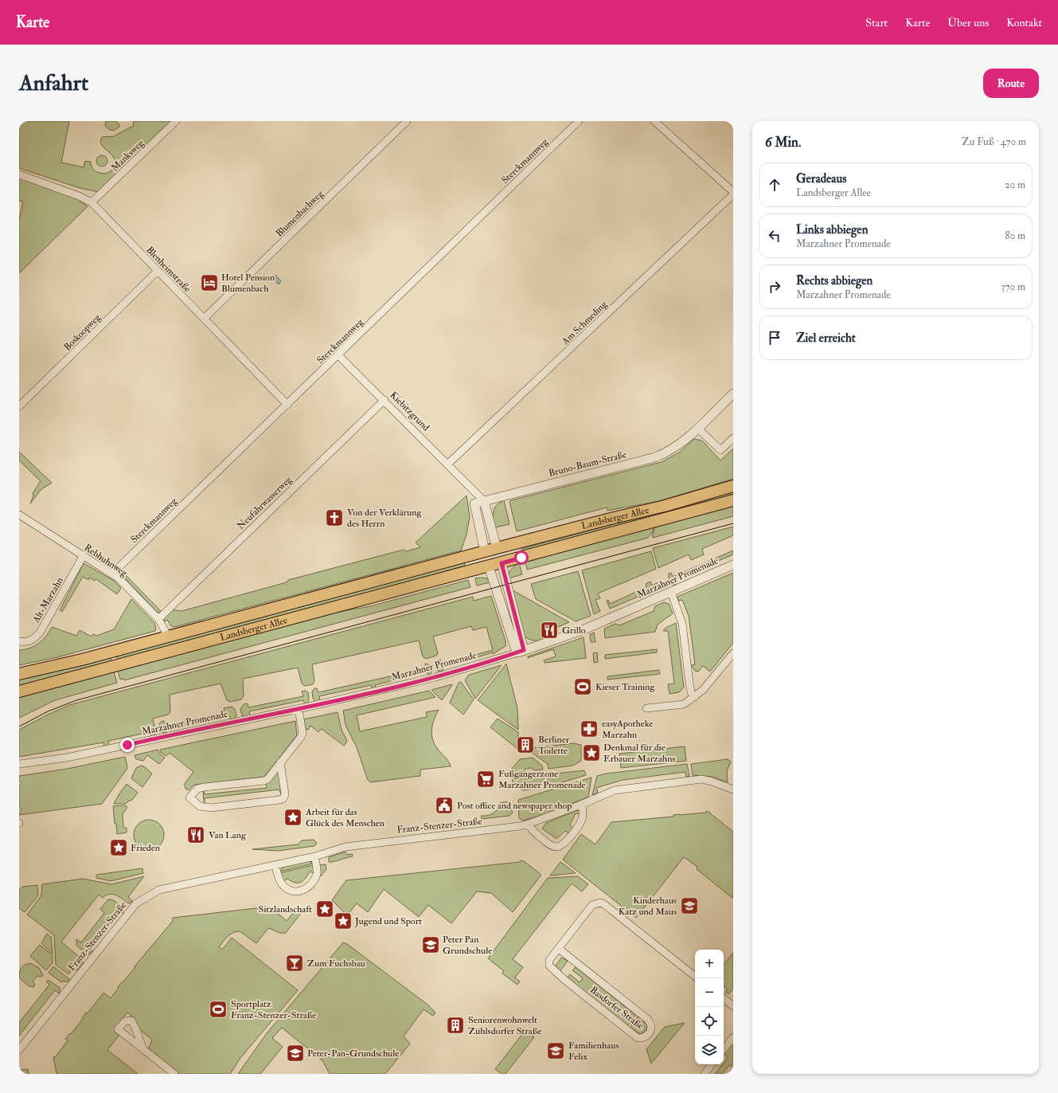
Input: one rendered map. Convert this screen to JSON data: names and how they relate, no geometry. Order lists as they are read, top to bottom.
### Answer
{
  "streets": {
    "main road": ["Landsberger Allee"],
    "street": [
      "Manksweg",
      "Sterckmannweg",
      "Blumenbachweg",
      "Blenheimstraße",
      "Am Schmeding",
      "Boskoopweg",
      "Kiebitzgrund",
      "Bruno-Baum-Straße",
      "Neufahrwasserweg",
      "Rebhuhnweg",
      "Marzahner Promenade",
      "Alt-Marzahn",
      "Franz-Stenzer-Straße",
      "Basdorfer Straße"
    ]
  },
  "crossings": [
    ["Manksweg", "Blenheimstraße"],
    ["Sterckmannweg", "Blenheimstraße"],
    ["Sterckmannweg", "Kiebitzgrund"],
    ["Sterckmannweg", "Rebhuhnweg"],
    ["Blumenbachweg", "Blenheimstraße"],
    ["Blenheimstraße", "Boskoopweg"],
    ["Am Schmeding", "Kiebitzgrund"],
    ["Kiebitzgrund", "Bruno-Baum-Straße"],
    ["Kiebitzgrund", "Neufahrwasserweg"],
    ["Kiebitzgrund", "Landsberger Allee"],
    ["Neufahrwasserweg", "Rebhuhnweg"],
    ["Landsberger Allee", "Rebhuhnweg"],
    ["Rebhuhnweg", "Alt-Marzahn"]
  ],
  "places": {
    "hotel": ["Hotel Pension Blumenbach"],
    "church": ["Von der Verklärung des Herrn"],
    "restaurant": ["Grillo", "Van Lang"],
    "sports": ["Kieser Training", "Sportplatz Franz-Stenzer-Straße"],
    "pharmacy": ["easyApotheke Marzahn"],
    "building": ["Berliner Toilette", "Seniorenwohnwelt Zühlsdorfer Straße"],
    "place": [
      "Denkmal für die Erbauer Marzahns",
      "Arbeit für das Glück des Menschen",
      "Frieden",
      "Sitzlandschaft",
      "Jugend und Sport"
    ],
    "supermarket": ["Fußgängerzone Marzahner Promenade"],
    "public building": ["Post office and newspaper shop"],
    "school or university": [
      "Kinderhaus Katz und Maus",
      "Peter Pan Grundschule",
      "Familienhaus Felix",
      "Peter-Pan-Grundschule"
    ],
    "bar": ["Zum Fuchsbau"]
  },
  "page": {
    "header": "Karte",
    "nav": [
      "Start",
      "Karte",
      "Über uns",
      "Kontakt"
    ],
    "buttons": "Route",
    "title": "Anfahrt",
    "heading": ["6 Min.", "Zu Fuß · 470 m"],
    "list": [
      ["Geradeaus", "Landsberger Allee", "20 m"],
      ["Links abbiegen", "Marzahner Promenade", "80 m"],
      ["Rechts abbiegen", "Marzahner Promenade", "370 m"],
      "Ziel erreicht"
    ],
    "map_buttons": ["+", "−"]
  }
}
